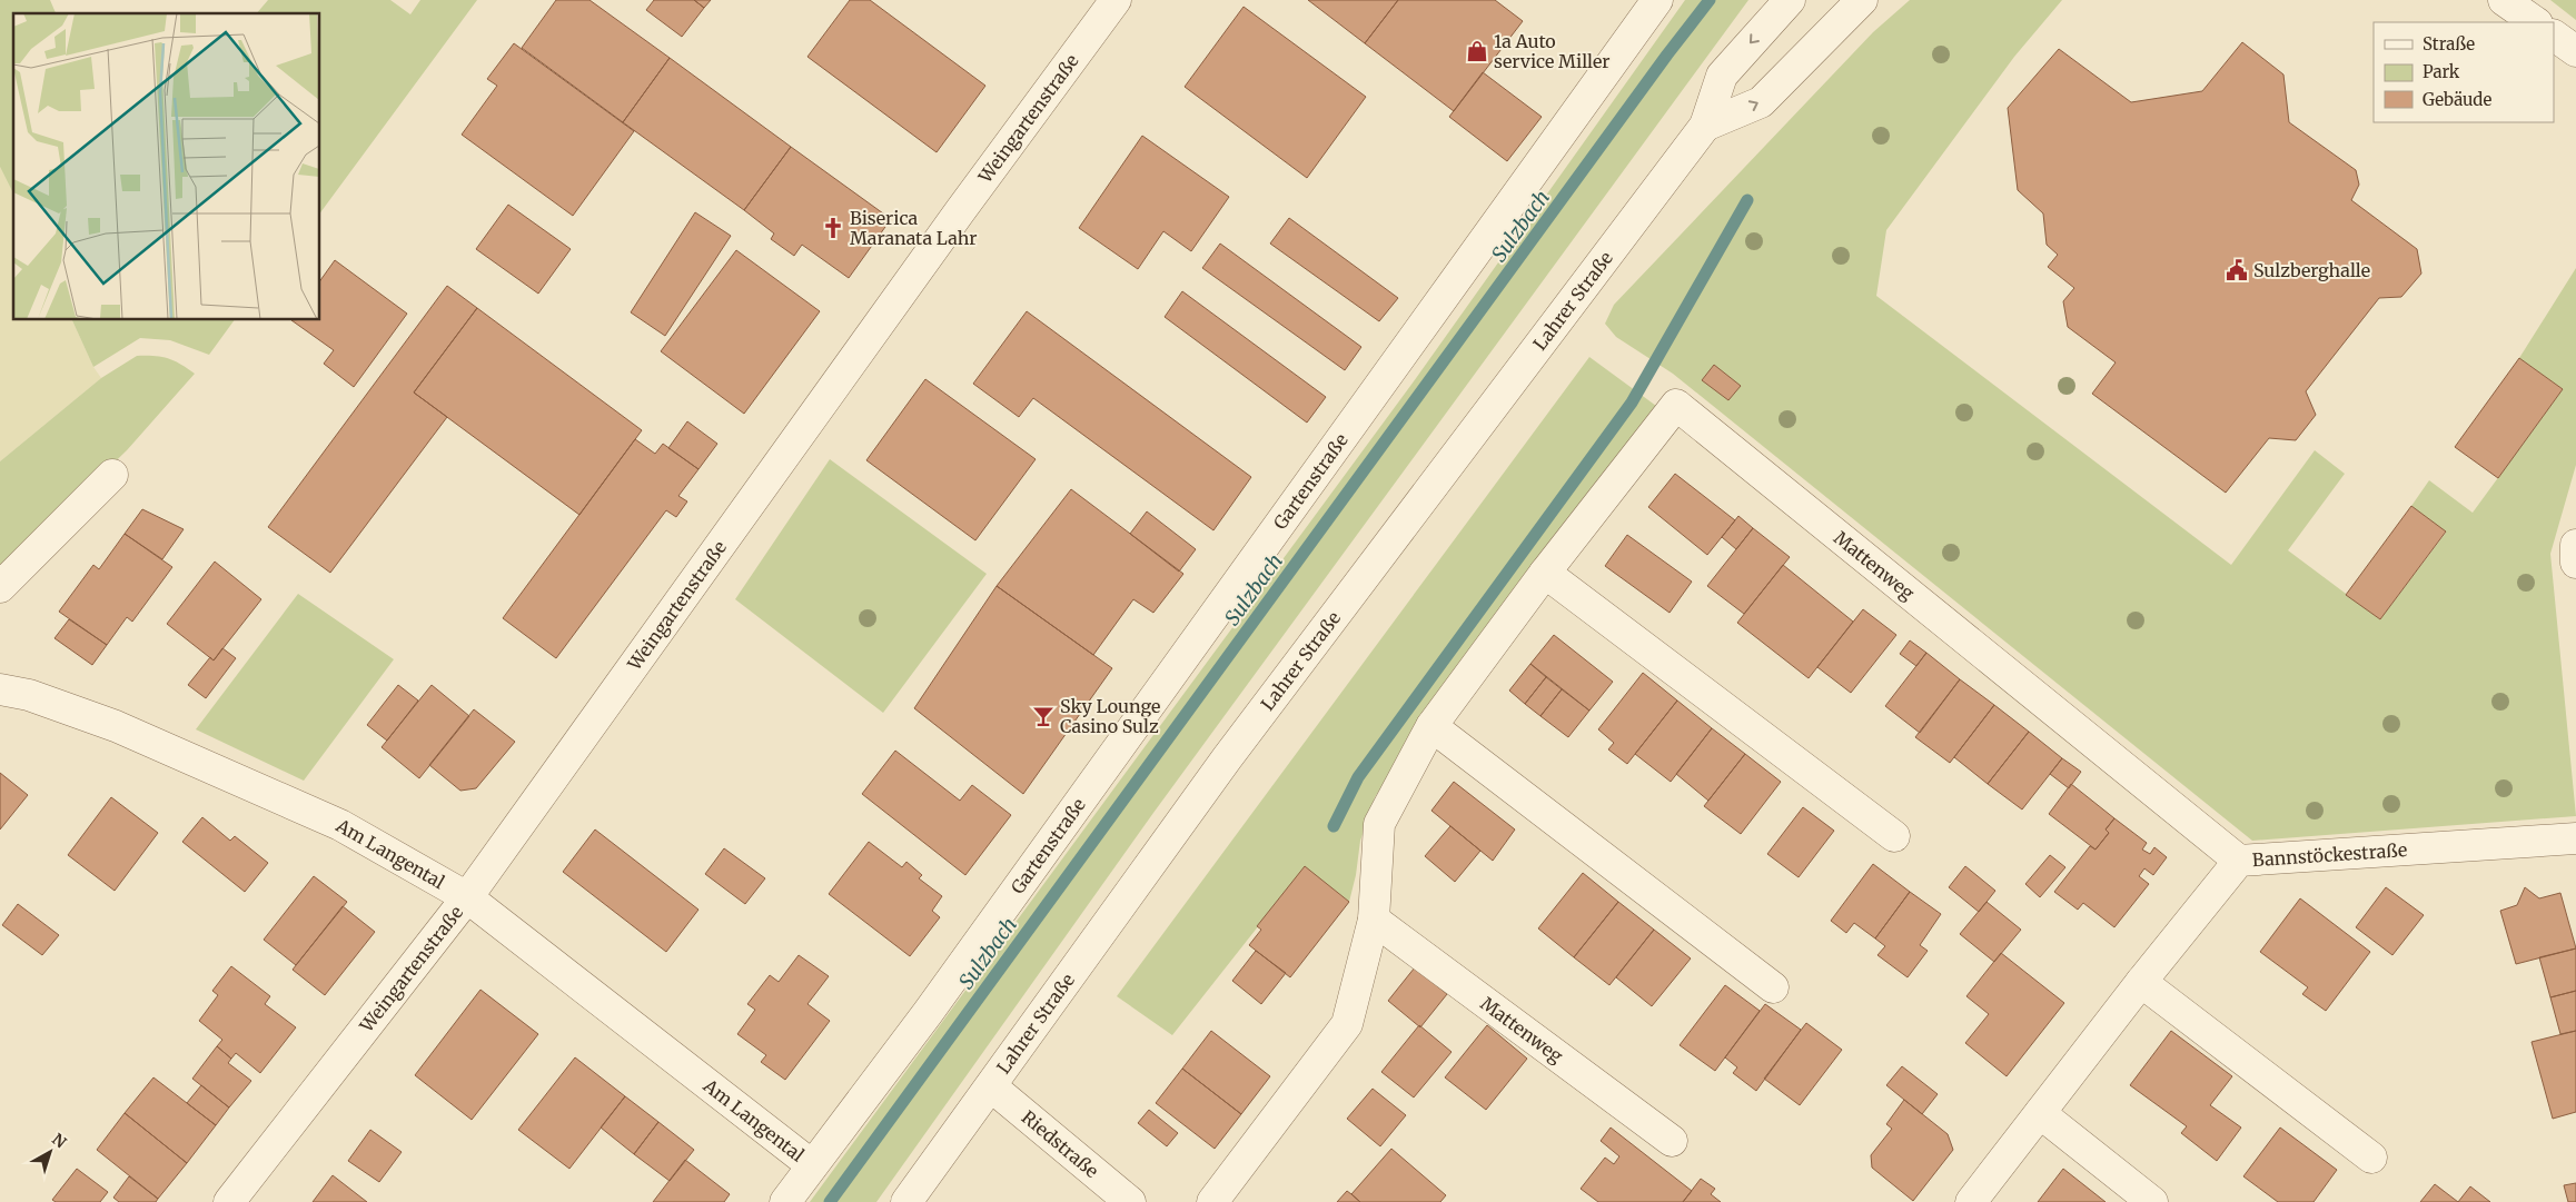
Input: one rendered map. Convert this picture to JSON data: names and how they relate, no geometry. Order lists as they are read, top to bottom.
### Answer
{
  "streets": {
    "street": [
      "Weingartenstraße",
      "Lahrer Straße",
      "Gartenstraße",
      "Mattenweg",
      "Am Langental",
      "Bannstöckestraße",
      "Riedstraße"
    ]
  },
  "crossings": [
    ["Weingartenstraße", "Am Langental"],
    ["Lahrer Straße", "Riedstraße"],
    ["Gartenstraße", "Am Langental"],
    ["Mattenweg", "Bannstöckestraße"]
  ],
  "water": ["Sulzbach"],
  "places": {
    "shop": ["1a Auto service Miller"],
    "church": ["Biserica Maranata Lahr"],
    "public building": ["Sulzberghalle"],
    "bar": ["Sky Lounge Casino Sulz"]
  },
  "legend": ["Straße", "Park", "Gebäude"],
  "north": "top right"
}
